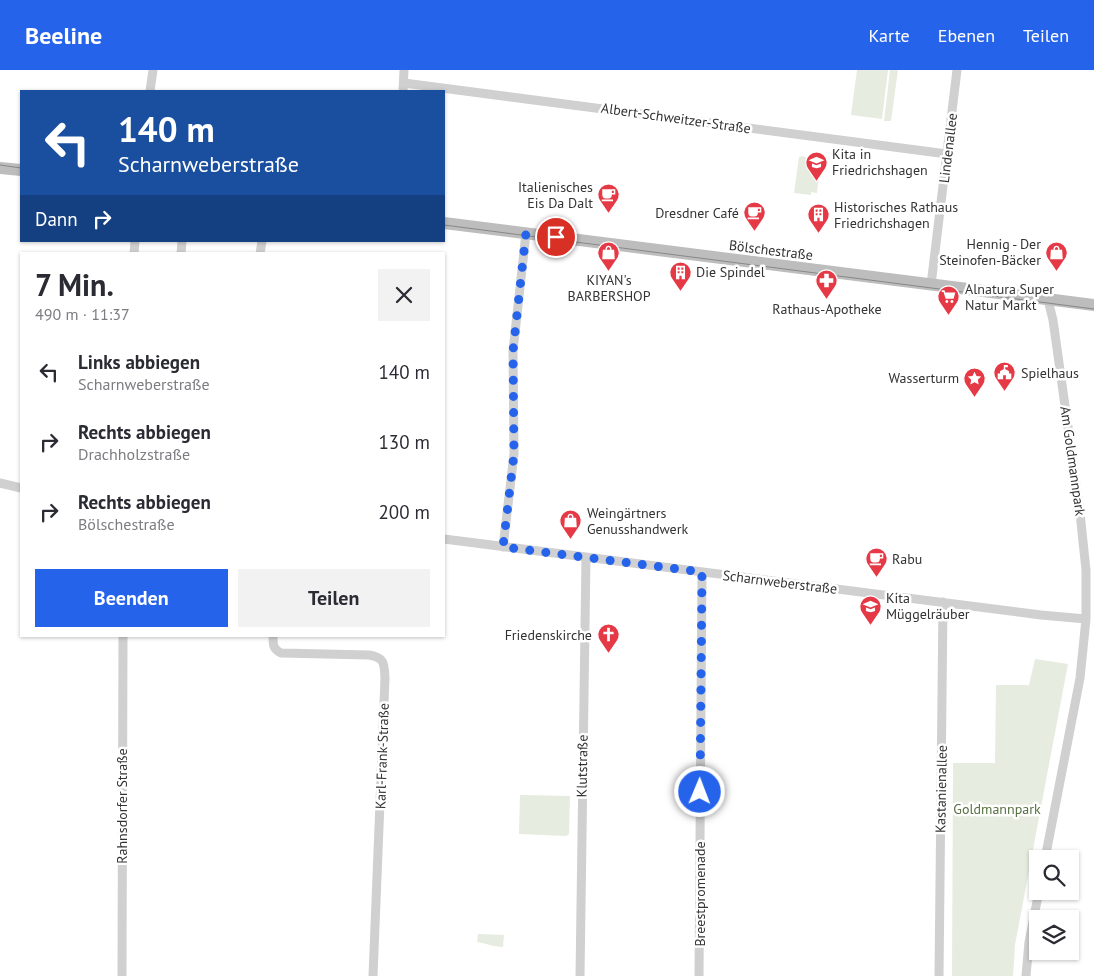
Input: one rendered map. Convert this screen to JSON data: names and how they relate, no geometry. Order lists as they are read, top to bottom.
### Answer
{
  "streets": {
    "street": [
      "Albert-Schweitzer-Straße",
      "Lindenallee",
      "Bölschestraße",
      "Am Goldmannpark",
      "Scharnweberstraße",
      "Karl-Frank-Straße",
      "Klutstraße",
      "Kastanienallee",
      "Rahnsdorfer Straße",
      "Breestpromenade"
    ]
  },
  "crossings": [
    ["Albert-Schweitzer-Straße", "Lindenallee"],
    ["Lindenallee", "Bölschestraße"],
    ["Bölschestraße", "Am Goldmannpark"],
    ["Am Goldmannpark", "Scharnweberstraße"],
    ["Scharnweberstraße", "Klutstraße"],
    ["Scharnweberstraße", "Kastanienallee"],
    ["Scharnweberstraße", "Breestpromenade"]
  ],
  "parks": ["Goldmannpark"],
  "places": {
    "school or university": ["Kita in Friedrichshagen", "Kita Müggelräuber"],
    "cafe": ["Italienisches Eis Da Dalt", "Dresdner Café", "Rabu"],
    "building": ["Historisches Rathaus Friedrichshagen", "Die Spindel"],
    "shop": ["KIYAN's BARBERSHOP", "Hennig - Der Steinofen-Bäcker", "Weingärtners Genusshandwerk"],
    "pharmacy": ["Rathaus-Apotheke"],
    "supermarket": ["Alnatura Super Natur Markt"],
    "public building": ["Spielhaus"],
    "place": ["Wasserturm"],
    "church": ["Friedenskirche"]
  },
  "page": {
    "header": "Beeline",
    "nav": ["Karte", "Ebenen", "Teilen"],
    "turn": ["140 m", "Scharnweberstraße"],
    "then": "Dann",
    "heading": ["7 Min.", "490 m · 11:37"],
    "list": [
      {
        "name": "Links abbiegen",
        "note": "Scharnweberstraße",
        "value": "140 m"
      },
      {
        "name": "Rechts abbiegen",
        "note": "Drachholzstraße",
        "value": "130 m"
      },
      {
        "name": "Rechts abbiegen",
        "note": "Bölschestraße",
        "value": "200 m"
      }
    ],
    "buttons": ["Beenden", "Teilen"]
  }
}
